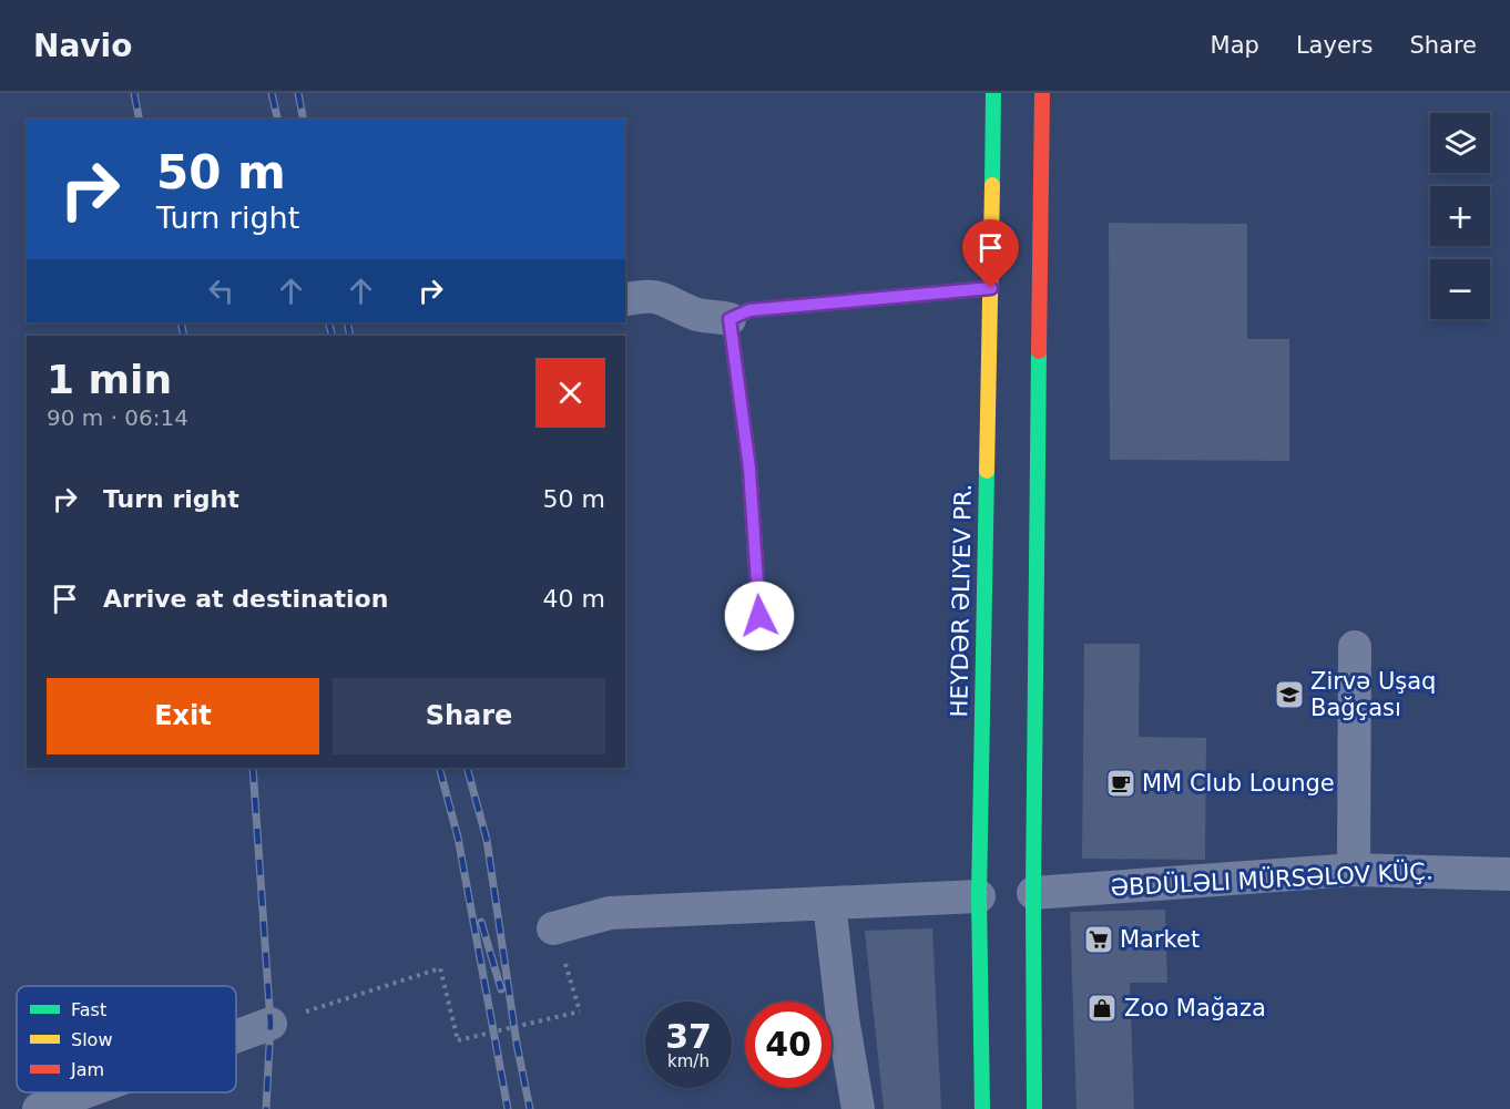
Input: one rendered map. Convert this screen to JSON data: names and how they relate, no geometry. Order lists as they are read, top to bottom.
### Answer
{
  "streets": {
    "main road": ["HEYDƏR ƏLIYEV PR."],
    "street": ["ƏBDÜLƏLI MÜRSƏLOV KÜÇ."]
  },
  "places": {
    "school or university": ["Zirvə Uşaq Bağçası"],
    "cafe": ["MM Club Lounge"],
    "supermarket": ["Market"],
    "shop": ["Zoo Mağaza"]
  },
  "legend": ["Fast", "Slow", "Jam"],
  "page": {
    "header": "Navio",
    "nav": ["Map", "Layers", "Share"],
    "map_buttons": ["+", "−"],
    "turn": ["50 m", "Turn right"],
    "heading": ["1 min", "90 m · 06:14"],
    "list": [
      {
        "name": "Turn right",
        "value": "50 m"
      },
      {
        "name": "Arrive at destination",
        "value": "40 m"
      }
    ],
    "buttons": ["Exit", "Share"],
    "speed": "37 km/h",
    "limit": "40"
  }
}
